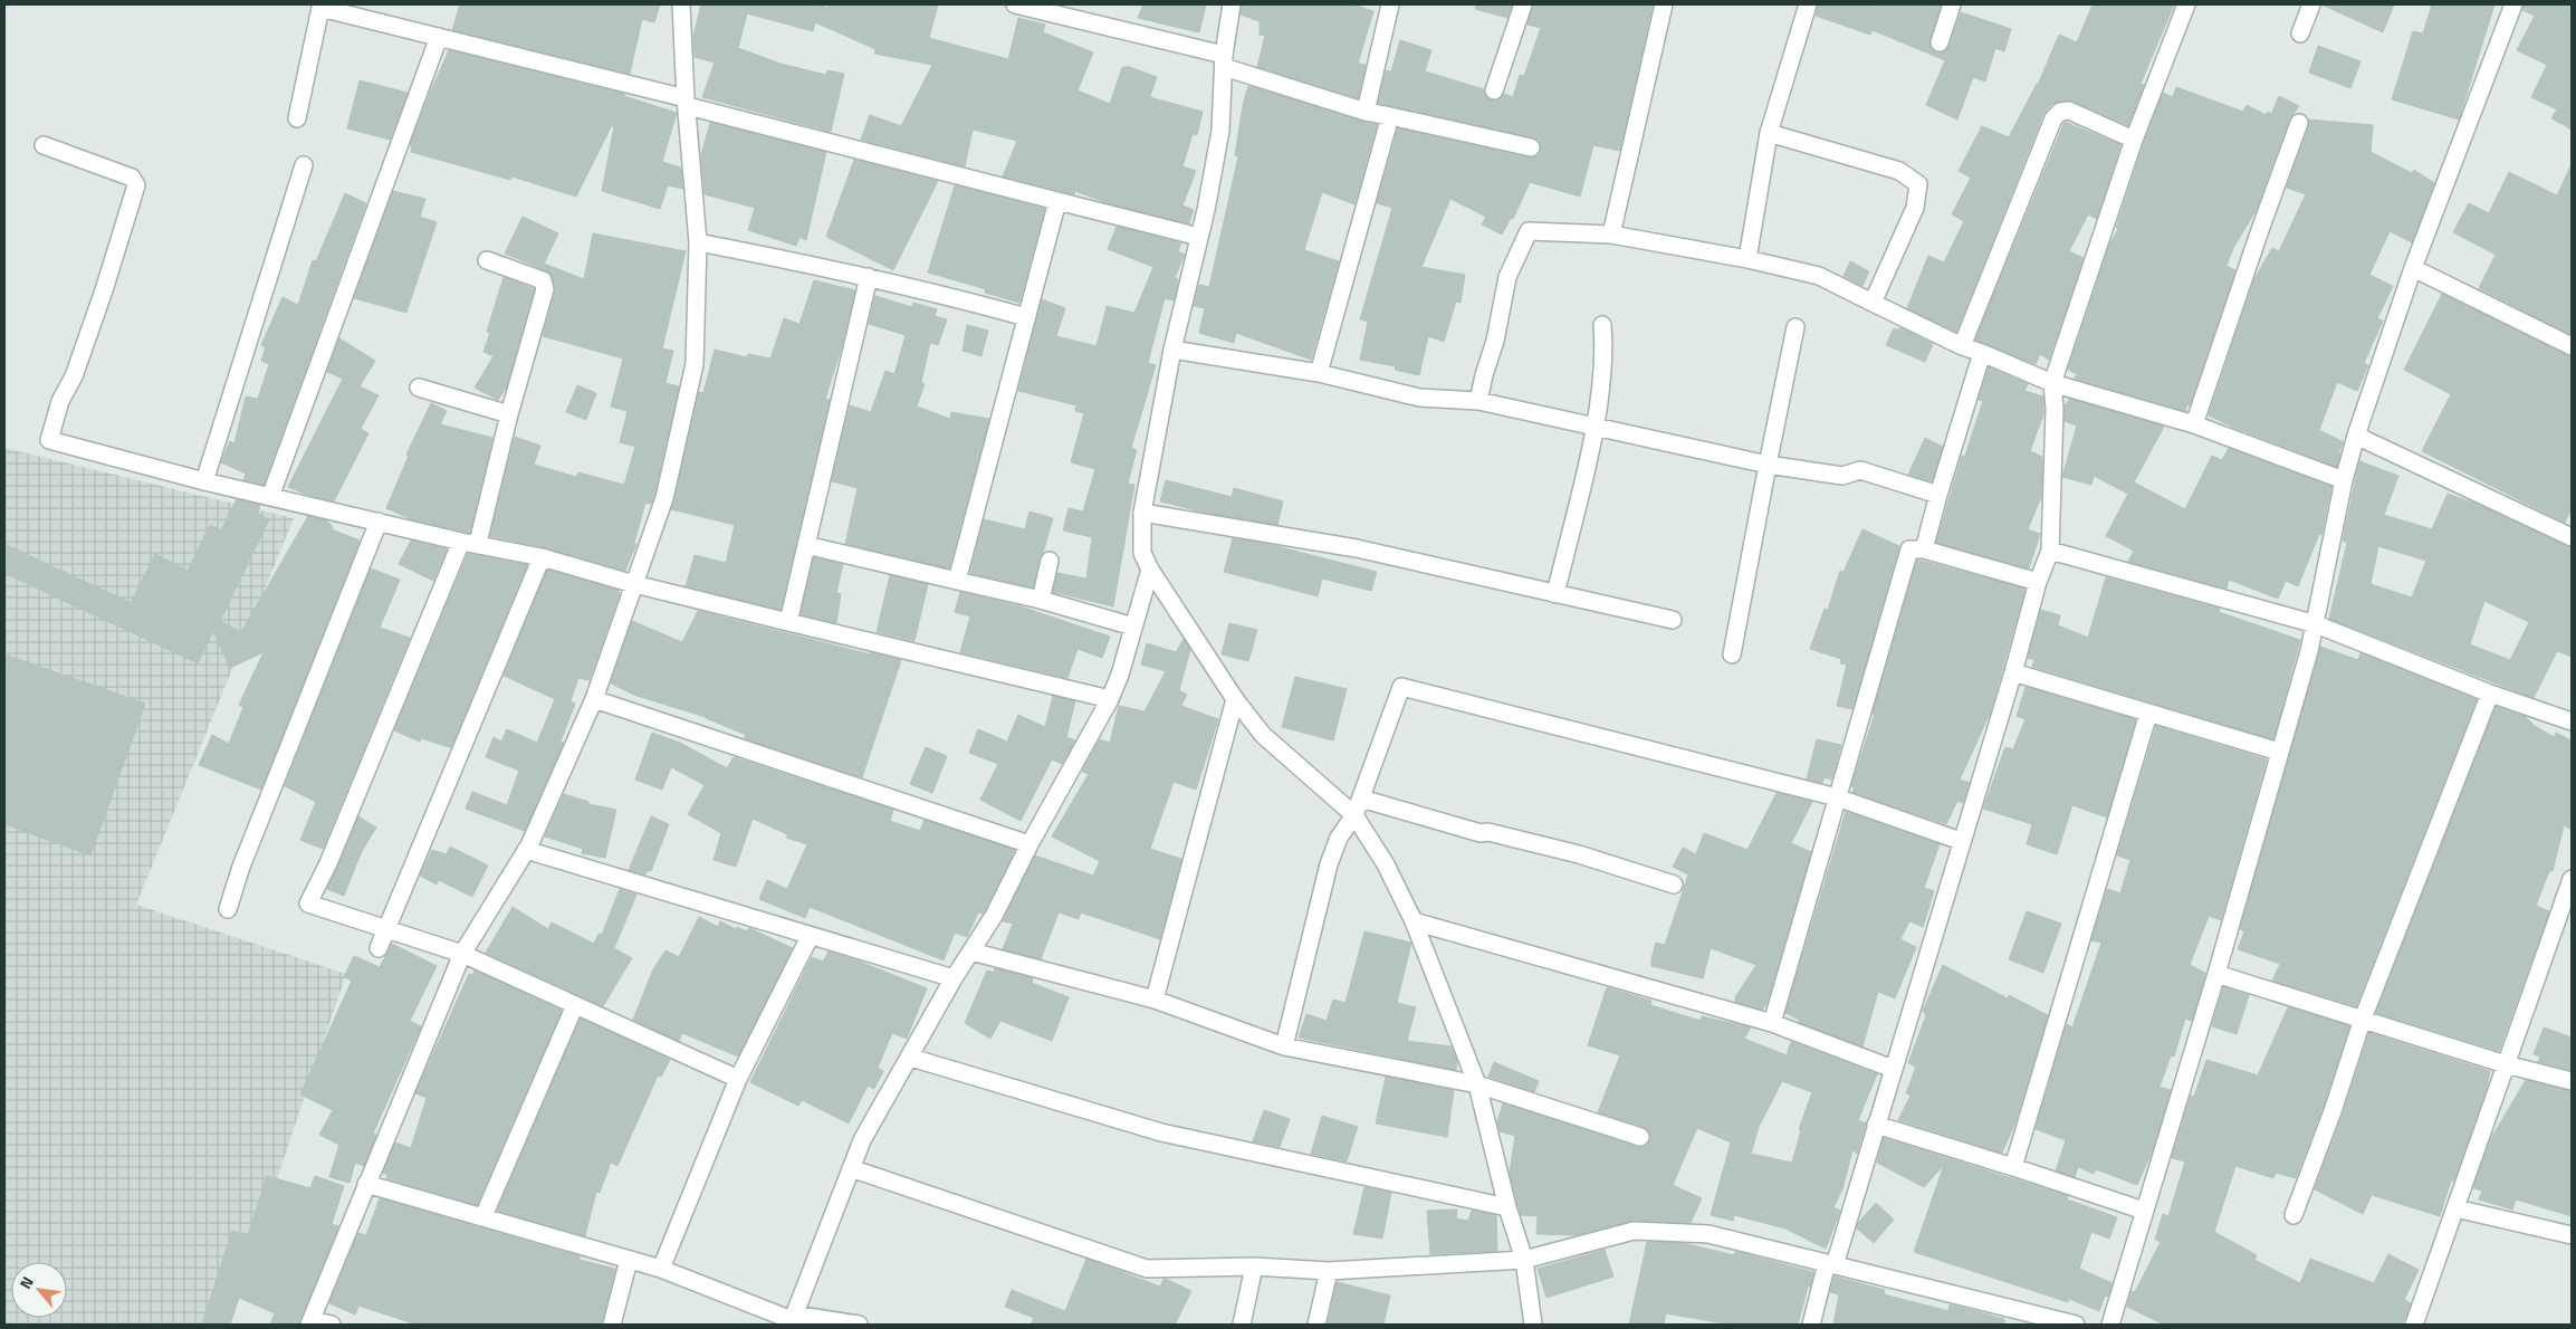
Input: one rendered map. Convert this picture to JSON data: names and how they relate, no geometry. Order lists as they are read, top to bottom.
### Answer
{
  "north": "top left"
}
